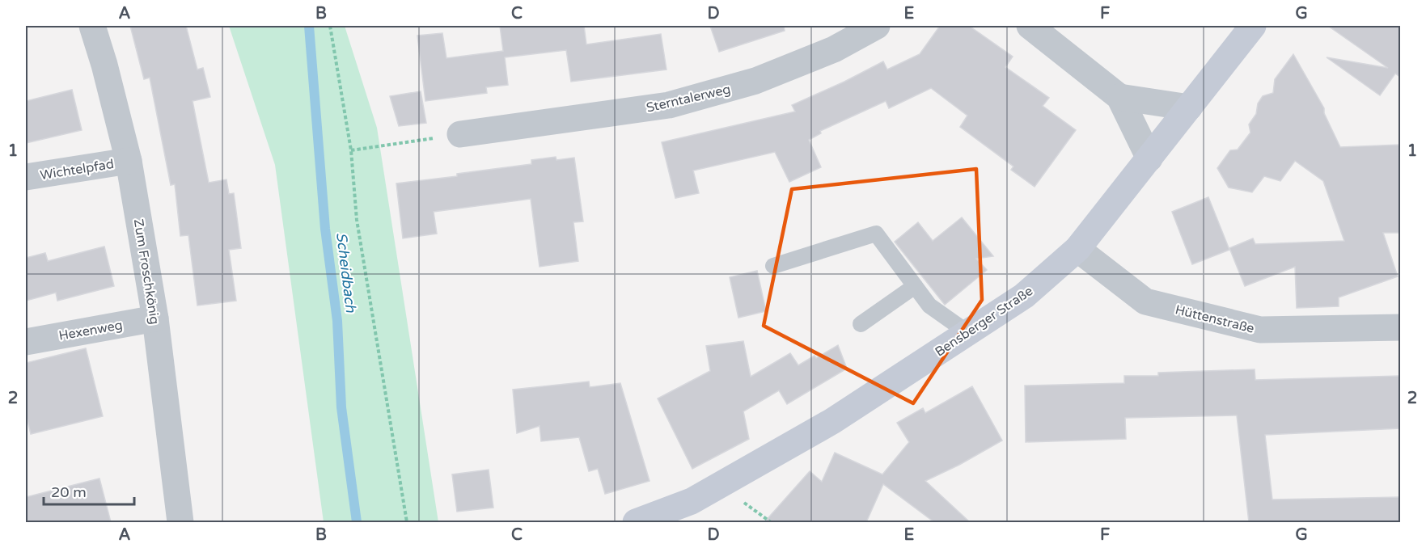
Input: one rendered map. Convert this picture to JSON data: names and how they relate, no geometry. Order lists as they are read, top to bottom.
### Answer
{
  "streets": {
    "main road": ["Bensberger Straße"],
    "street": [
      "Sterntalerweg",
      "Wichtelpfad",
      "Zum Froschkönig",
      "Hüttenstraße",
      "Hexenweg"
    ]
  },
  "crossings": [
    ["Wichtelpfad", "Zum Froschkönig"],
    ["Zum Froschkönig", "Hexenweg"],
    ["Hüttenstraße", "Bensberger Straße"]
  ],
  "water": ["Scheidbach"],
  "scale_bar": "20 m",
  "grid": {
    "columns": [
      "A",
      "B",
      "C",
      "D",
      "E",
      "F",
      "G"
    ],
    "rows": ["1", "2"]
  }
}
